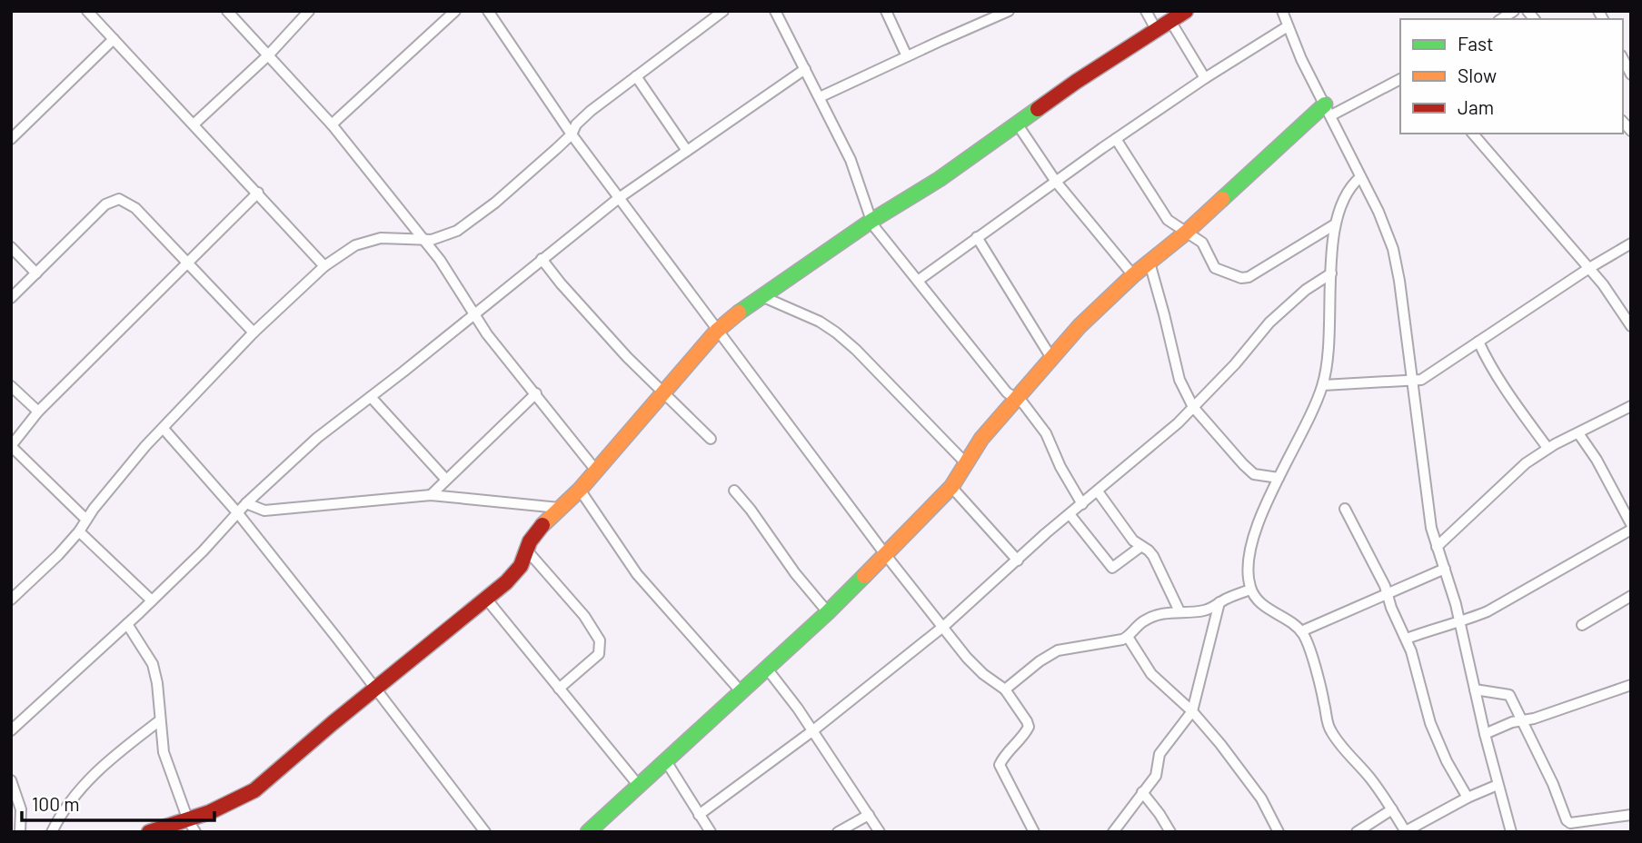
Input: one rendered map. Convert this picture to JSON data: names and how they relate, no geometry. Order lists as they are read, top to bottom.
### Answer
{
  "legend": ["Fast", "Slow", "Jam"],
  "scale_bar": "100 m"
}
